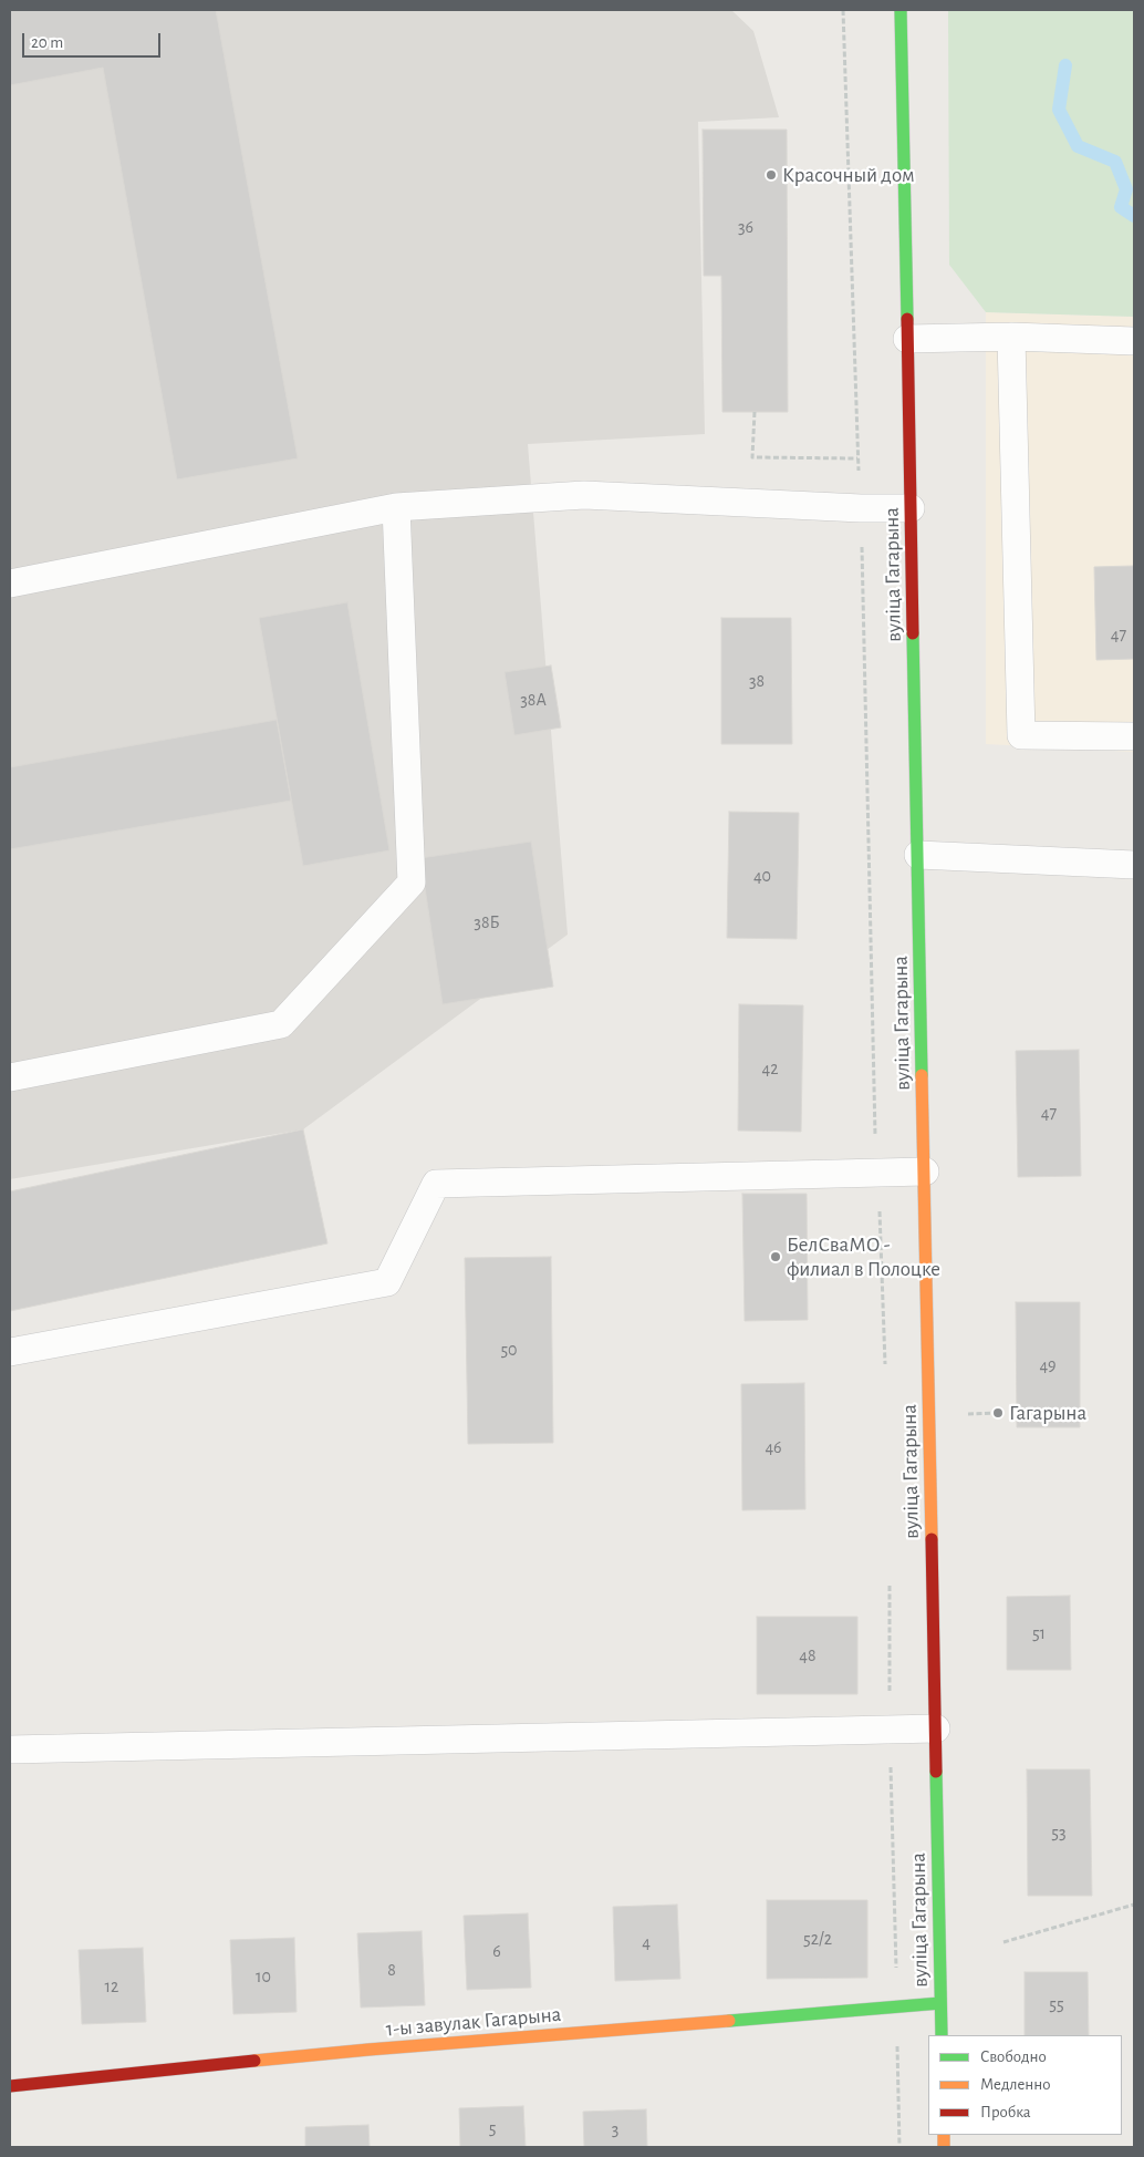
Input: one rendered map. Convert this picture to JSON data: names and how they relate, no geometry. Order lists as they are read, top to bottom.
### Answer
{
  "streets": {
    "main road": ["вуліца Гагарына", "1-ы завулак Гагарына"]
  },
  "crossings": [
    ["вуліца Гагарына", "1-ы завулак Гагарына"]
  ],
  "places": ["Красочный дом", "БелСваМО - филиал в Полоцке", "Гагарына"],
  "house_numbers": [
    "36",
    "47",
    "38",
    "38А",
    "40",
    "38Б",
    "42",
    "47",
    "50",
    "49",
    "46",
    "51",
    "48",
    "53",
    "52/2",
    "4",
    "6",
    "8",
    "10",
    "12",
    "55",
    "5",
    "3"
  ],
  "legend": ["Свободно", "Медленно", "Пробка"],
  "scale_bar": "20 m"
}
